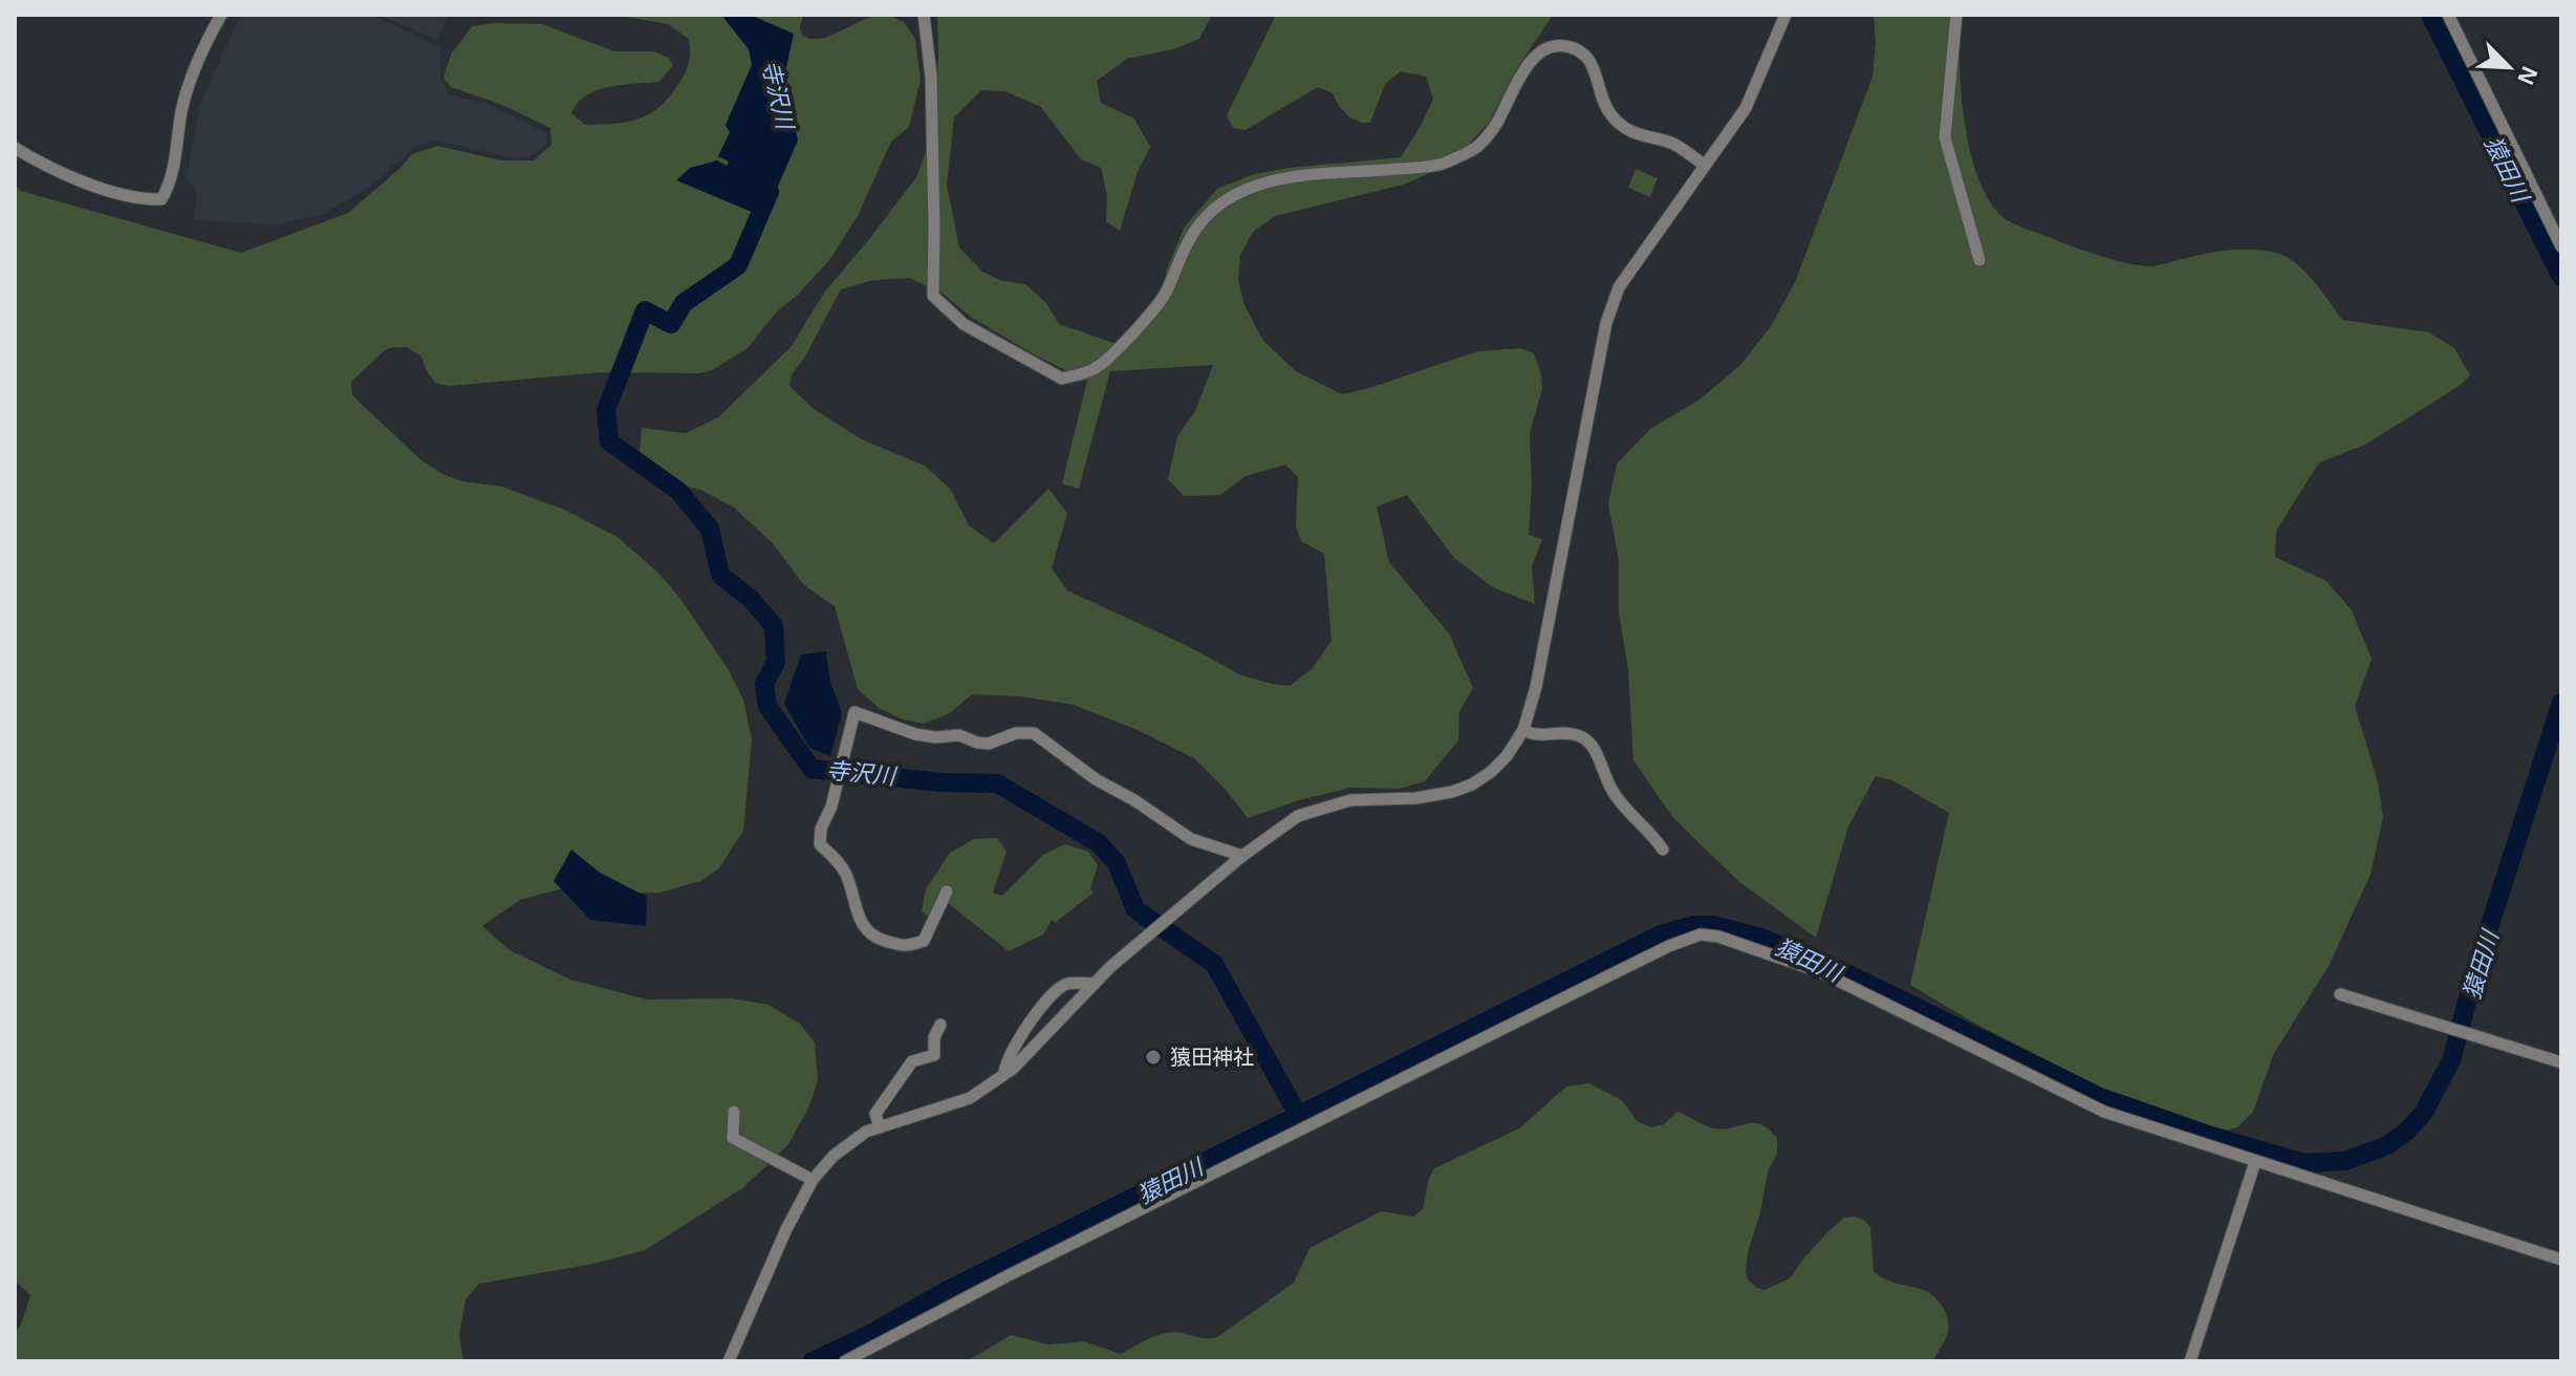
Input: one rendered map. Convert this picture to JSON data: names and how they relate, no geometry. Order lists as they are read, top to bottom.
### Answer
{
  "water": ["寺沢川", "猿田川"],
  "places": ["猿田神社"],
  "north": "bottom right"
}
